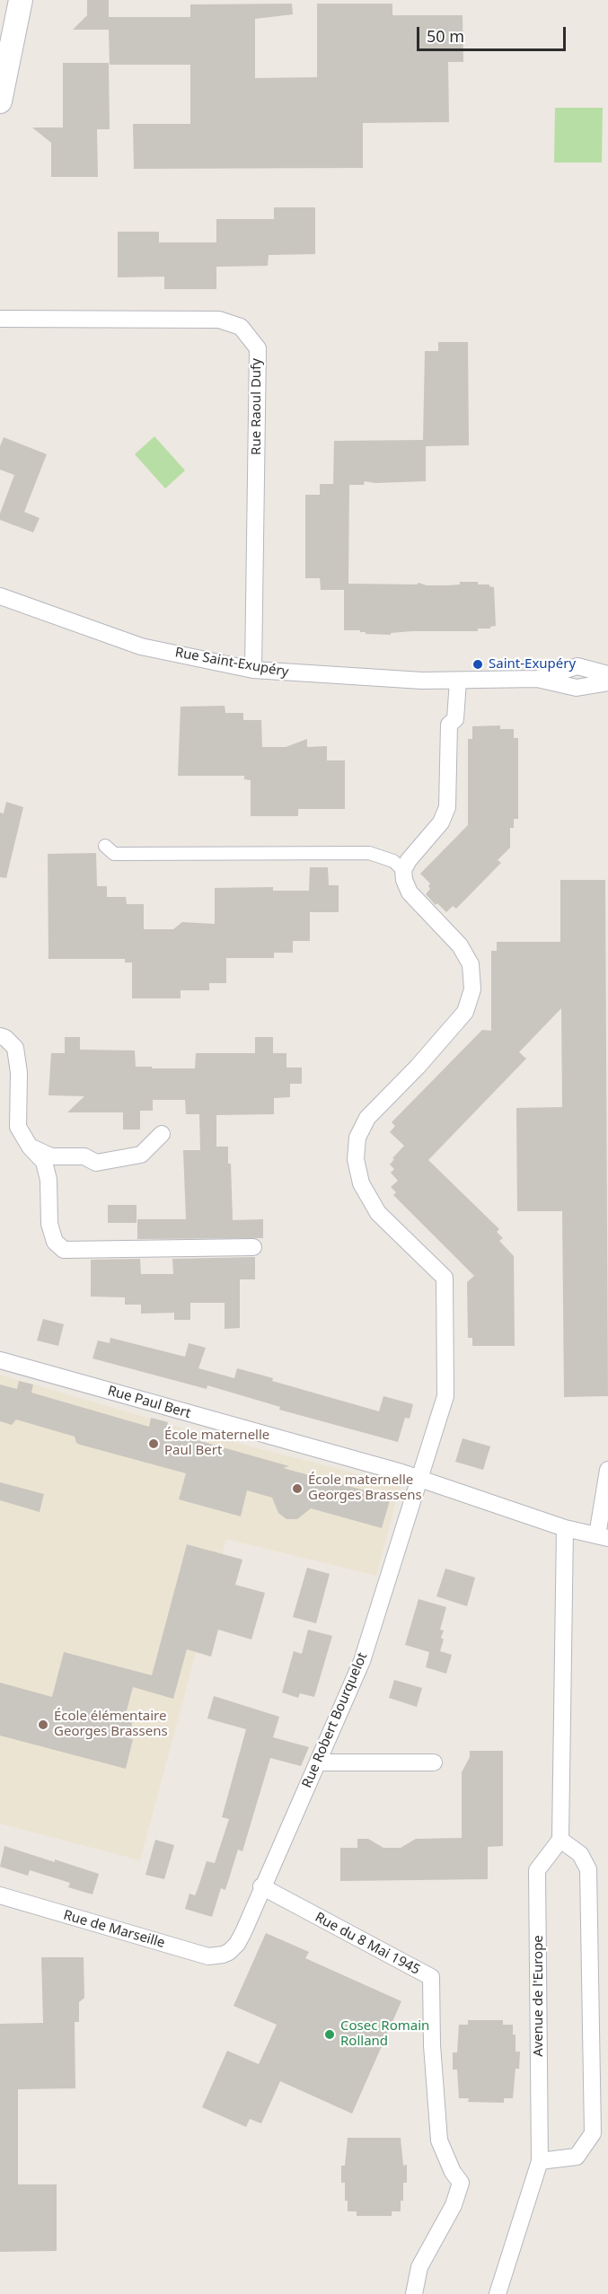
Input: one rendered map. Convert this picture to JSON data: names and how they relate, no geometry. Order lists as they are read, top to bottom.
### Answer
{
  "streets": {
    "street": [
      "Rue Raoul Dufy",
      "Rue Saint-Exupéry",
      "Rue Paul Bert",
      "Rue Robert Bourquelot",
      "Rue de Marseille",
      "Rue du 8 Mai 1945",
      "Avenue de l'Europe"
    ]
  },
  "crossings": [
    ["Rue Raoul Dufy", "Rue Saint-Exupéry"],
    ["Rue Paul Bert", "Rue Robert Bourquelot"],
    ["Rue Robert Bourquelot", "Rue de Marseille"],
    ["Rue Robert Bourquelot", "Rue du 8 Mai 1945"]
  ],
  "places": [
    "Saint-Exupéry",
    "École maternelle Paul Bert",
    "École maternelle Georges Brassens",
    "École élémentaire Georges Brassens",
    "Cosec Romain Rolland"
  ],
  "scale_bar": "50 m"
}
